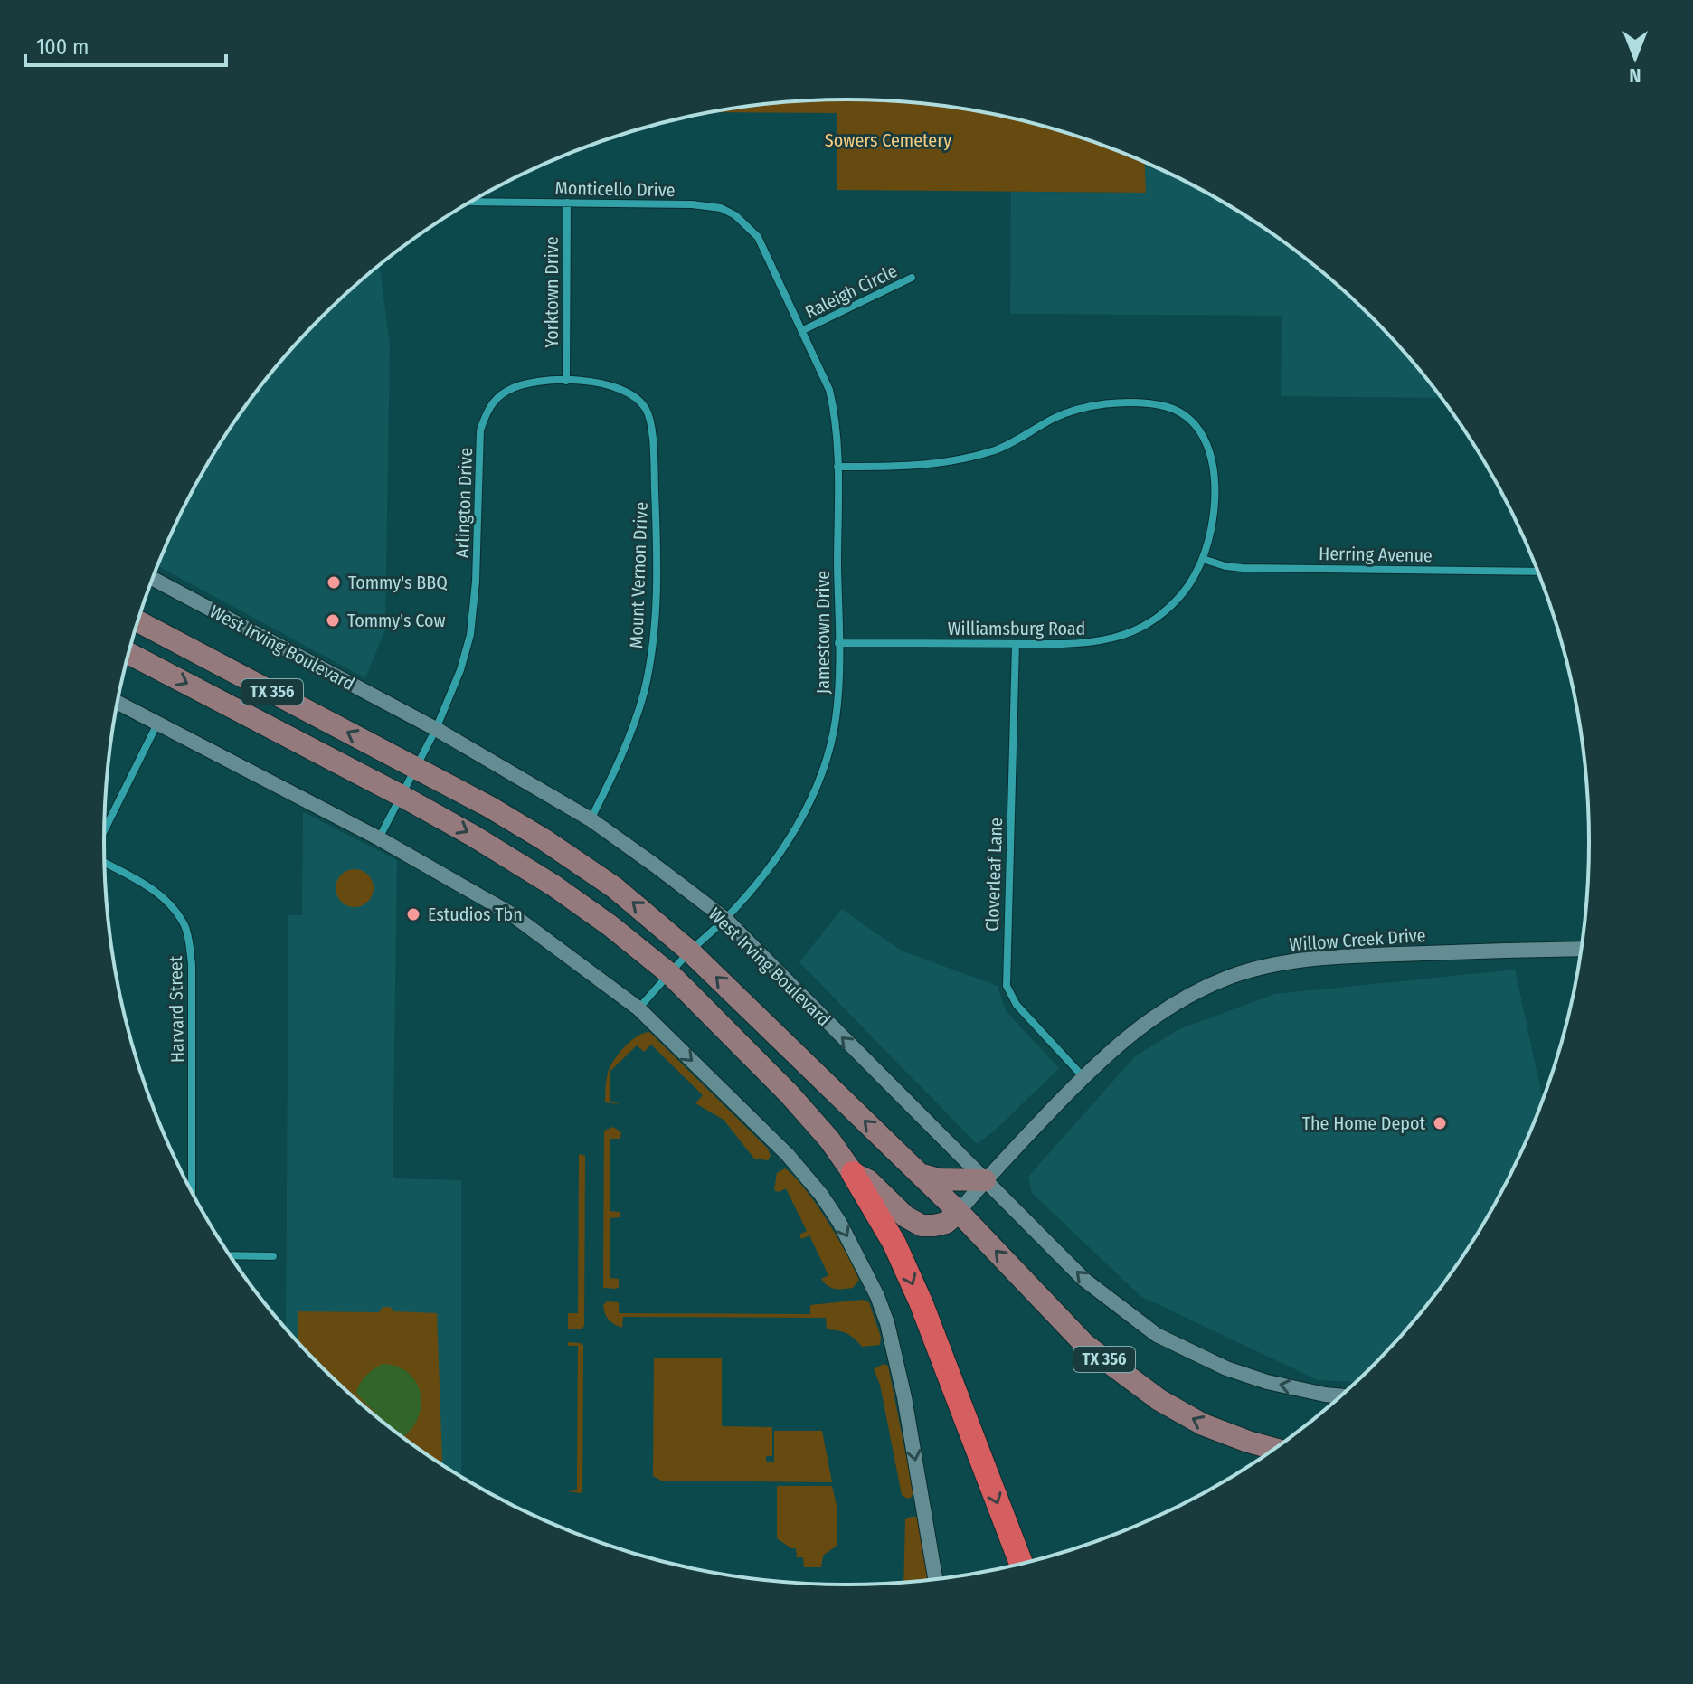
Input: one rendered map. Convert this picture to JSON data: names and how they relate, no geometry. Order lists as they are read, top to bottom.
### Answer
{
  "streets": {
    "main road": ["TX 356"],
    "street": [
      "Monticello Drive",
      "Raleigh Circle",
      "Yorktown Drive",
      "Arlington Drive",
      "Herring Avenue",
      "Mount Vernon Drive",
      "Williamsburg Road",
      "Jamestown Drive",
      "West Irving Boulevard",
      "Cloverleaf Lane",
      "Willow Creek Drive",
      "Harvard Street"
    ]
  },
  "crossings": [
    ["Monticello Drive", "Yorktown Drive"],
    ["Monticello Drive", "Jamestown Drive"],
    ["Raleigh Circle", "Jamestown Drive"],
    ["Yorktown Drive", "Arlington Drive"],
    ["Yorktown Drive", "Mount Vernon Drive"],
    ["Arlington Drive", "Mount Vernon Drive"],
    ["Arlington Drive", "West Irving Boulevard"],
    ["Arlington Drive", "TX 356"],
    ["Herring Avenue", "Williamsburg Road"],
    ["Mount Vernon Drive", "West Irving Boulevard"],
    ["Williamsburg Road", "Jamestown Drive"],
    ["Williamsburg Road", "Cloverleaf Lane"],
    ["Jamestown Drive", "West Irving Boulevard"],
    ["Jamestown Drive", "TX 356"],
    ["West Irving Boulevard", "Willow Creek Drive"],
    ["TX 356", "Willow Creek Drive"],
    ["Cloverleaf Lane", "Willow Creek Drive"]
  ],
  "one_way": ["West Irving Boulevard"],
  "parks": ["Sowers Cemetery"],
  "places": [
    "Tommy's BBQ",
    "Tommy's Cow",
    "Estudios Tbn",
    "The Home Depot"
  ],
  "scale_bar": "100 m",
  "north": "bottom"
}
